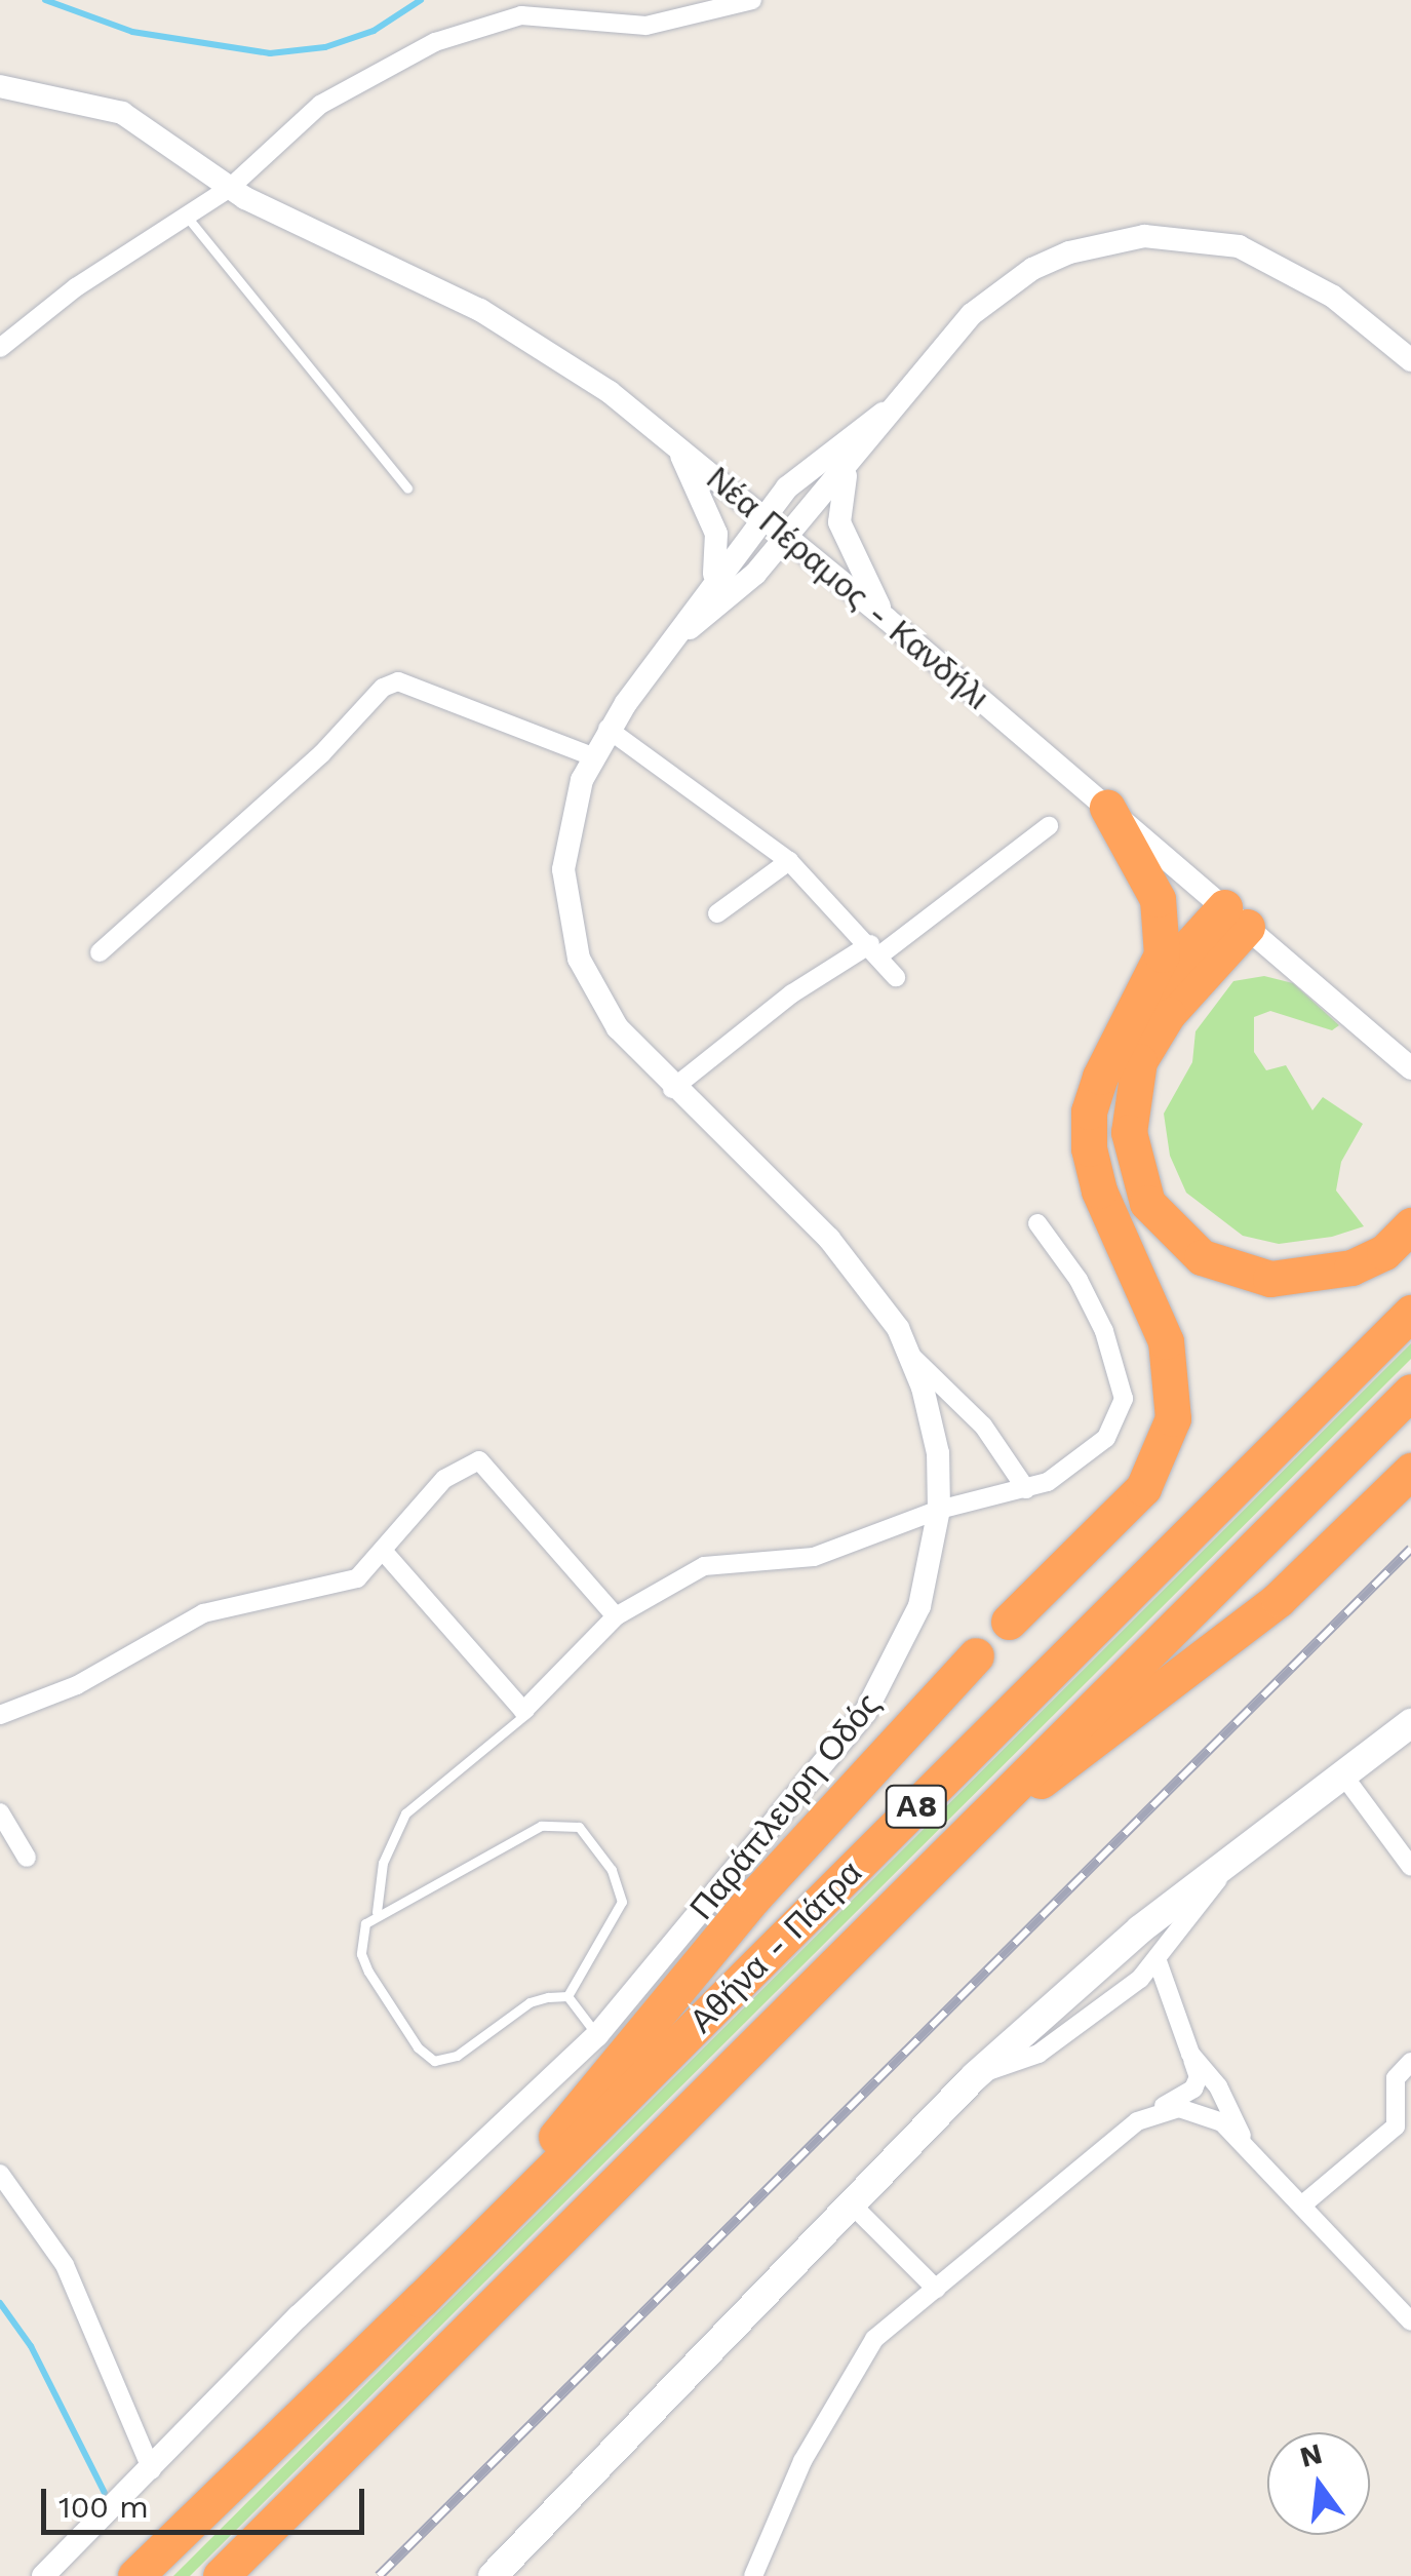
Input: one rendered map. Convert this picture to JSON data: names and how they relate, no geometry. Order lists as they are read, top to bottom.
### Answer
{
  "streets": {
    "highway": ["Α8", "Αθήνα - Πάτρα"],
    "street": ["Νέα Πέραμος - Κανδήλι", "Παράπλευρη Οδός"]
  },
  "crossings": [
    ["Νέα Πέραμος - Κανδήλι", "Παράπλευρη Οδός"]
  ],
  "scale_bar": "100 m",
  "north": "top"
}
